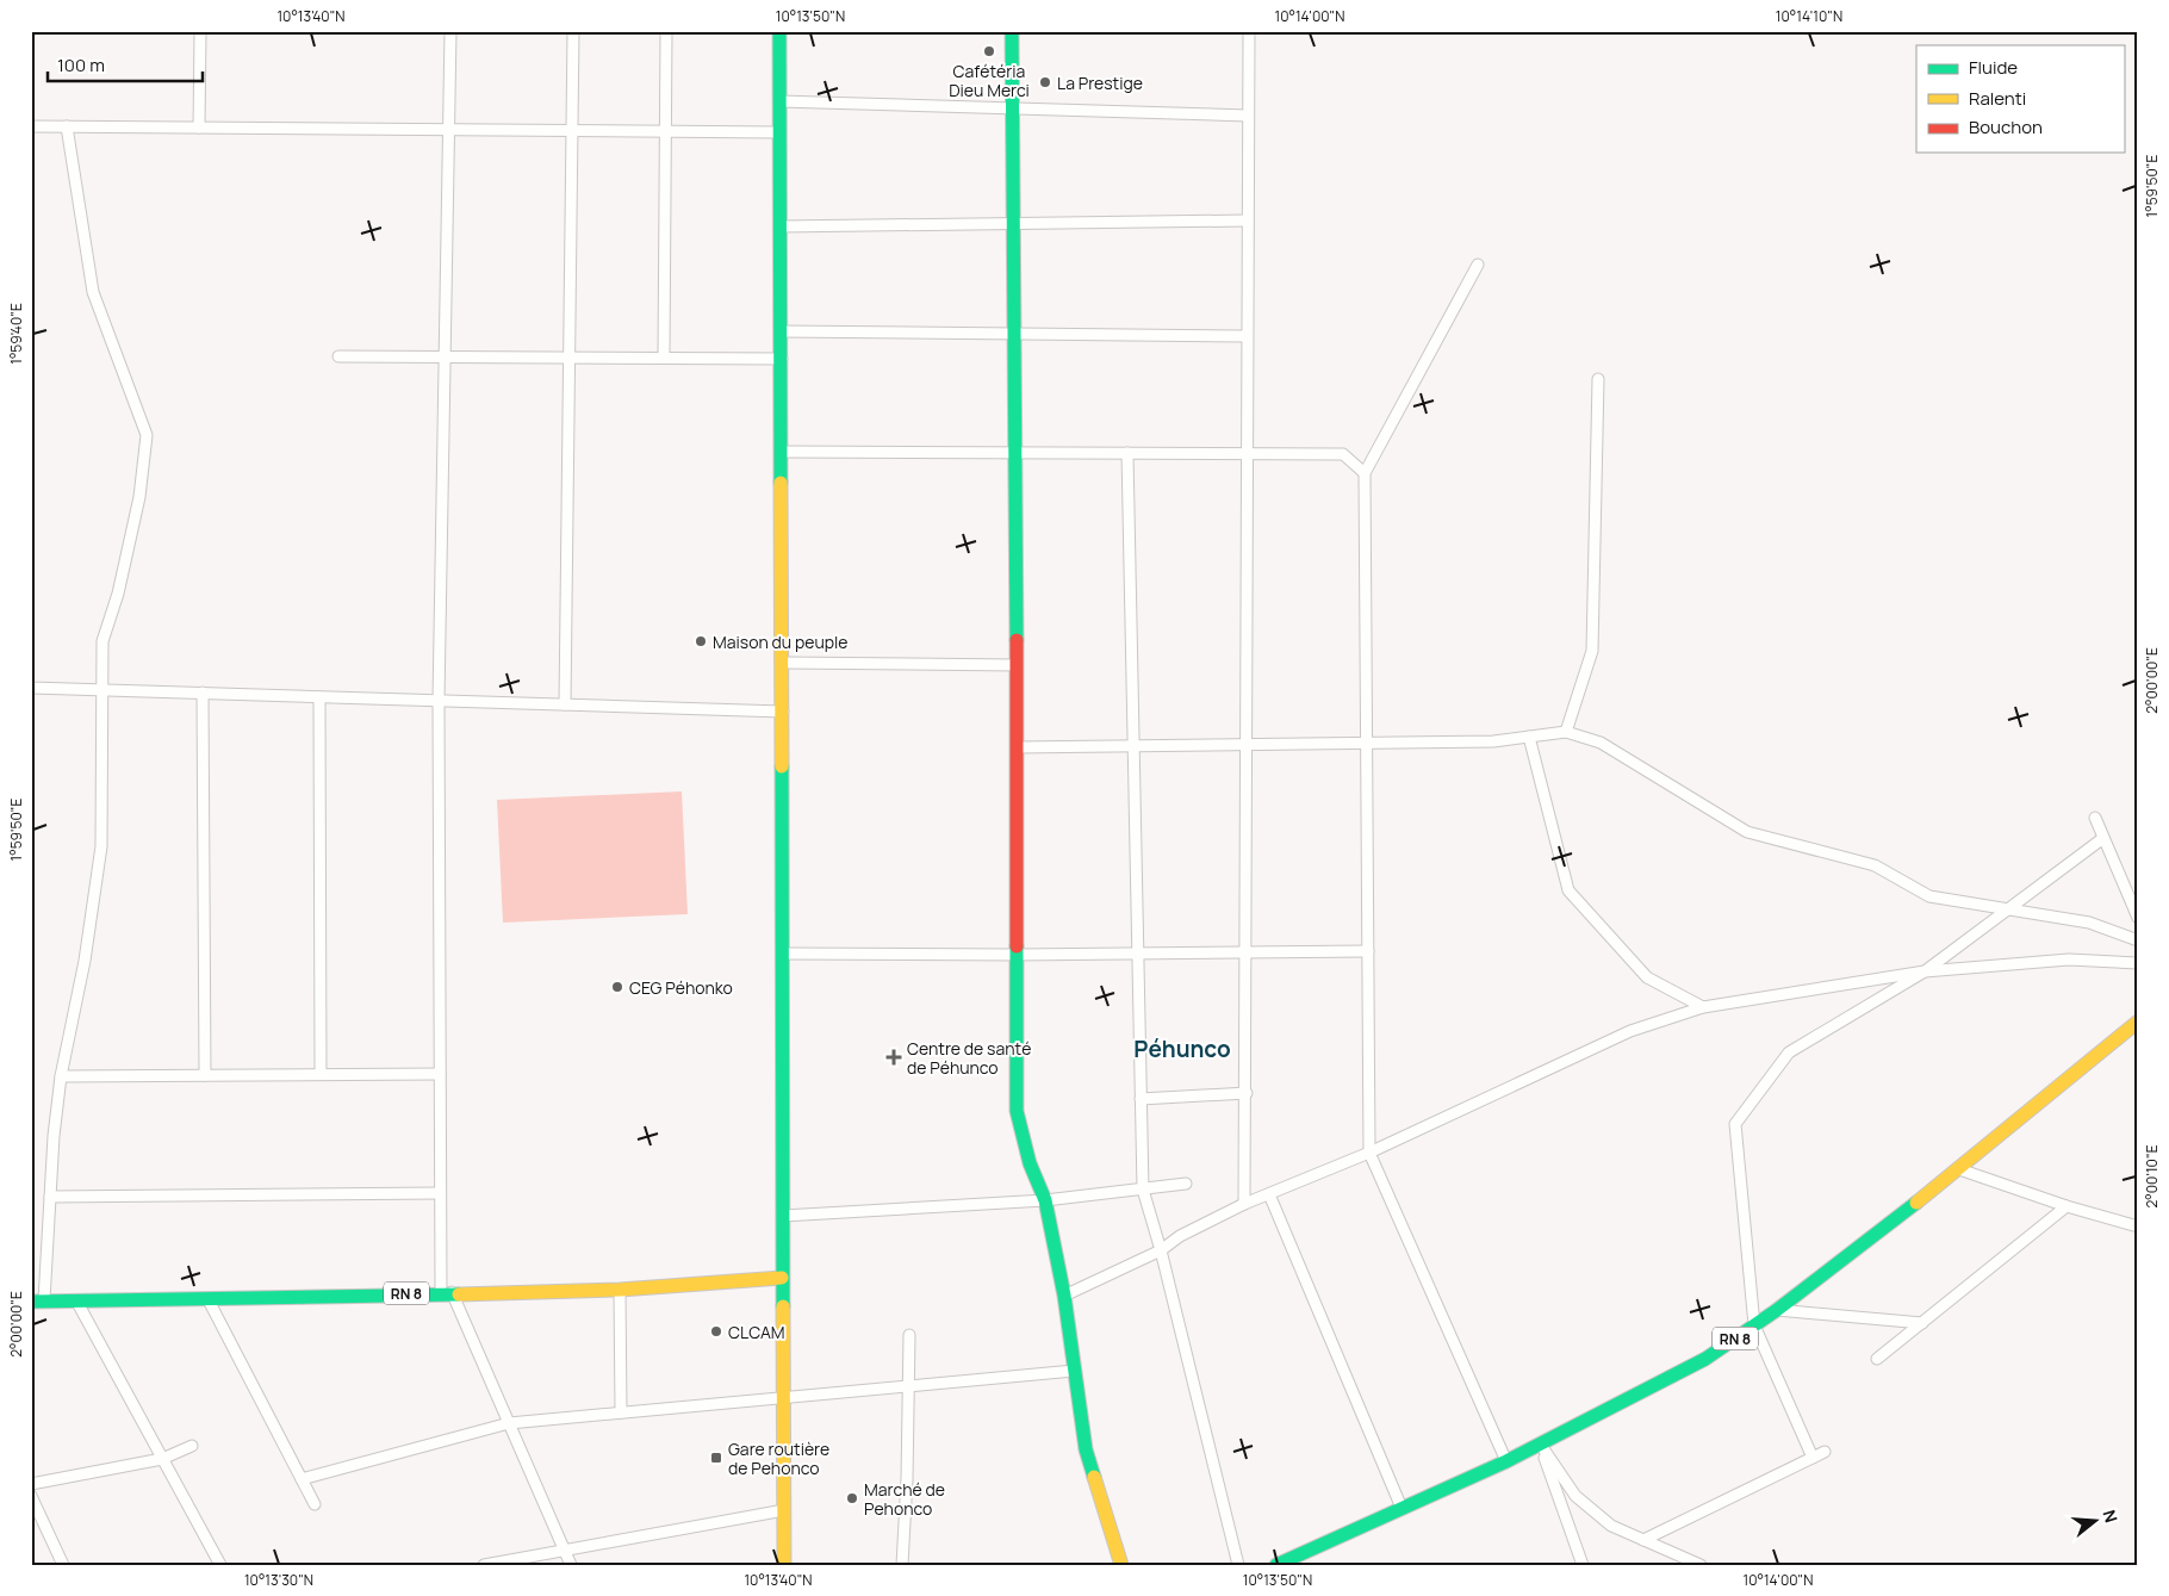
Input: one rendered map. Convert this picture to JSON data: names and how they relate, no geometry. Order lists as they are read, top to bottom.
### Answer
{
  "streets": {
    "main road": ["RN 8"]
  },
  "districts": ["Péhunco"],
  "places": {
    "other": [
      "Cafétéria Dieu Merci",
      "La Prestige",
      "Maison du peuple",
      "CEG Péhonko",
      "CLCAM",
      "Marché de Pehonco"
    ],
    "health": ["Centre de santé de Péhunco"],
    "transit": ["Gare routière de Pehonco"]
  },
  "legend": ["Fluide", "Ralenti", "Bouchon"],
  "scale_bar": "100 m",
  "north": "right",
  "coordinates": [
    "10°13'40\"N",
    "10°13'50\"N",
    "10°14'00\"N",
    "10°14'10\"N",
    "1°59'50\"E",
    "1°59'40\"E",
    "2°00'00\"E",
    "2°00'10\"E",
    "10°13'30\"N"
  ]
}
